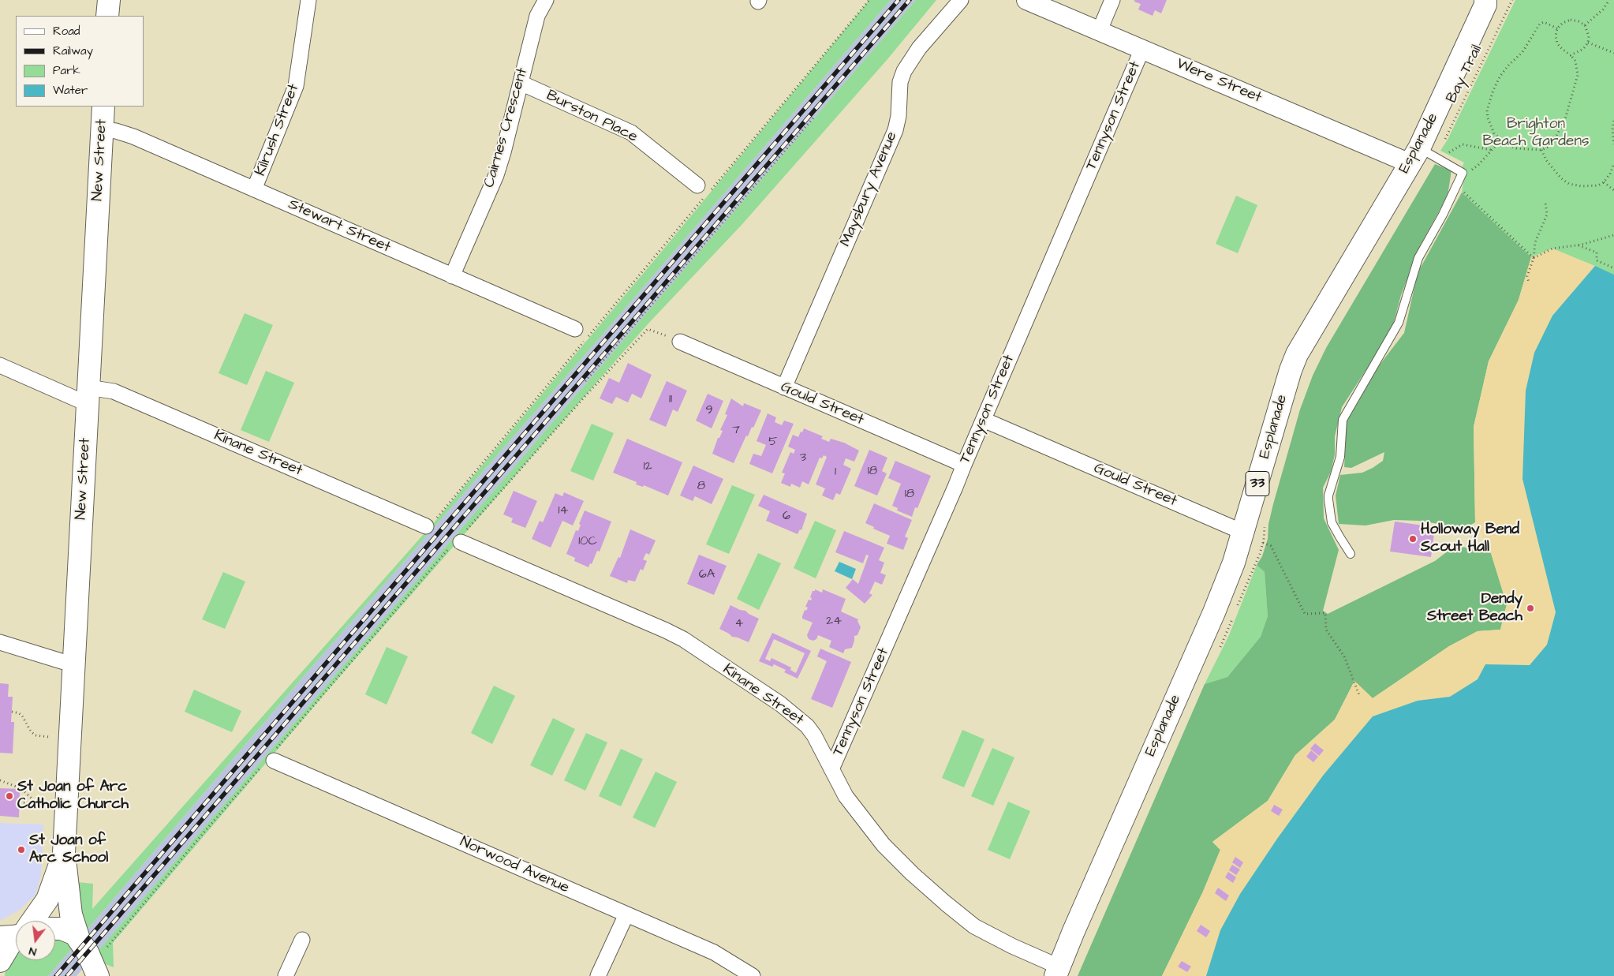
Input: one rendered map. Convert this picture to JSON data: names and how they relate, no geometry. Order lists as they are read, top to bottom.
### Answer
{
  "streets": {
    "main road": ["Esplanade", "New Street", "33"],
    "street": [
      "Were Street",
      "Tennyson Street",
      "Burston Place",
      "Cairnes Crescent",
      "Kilrush Street",
      "Maysbury Avenue",
      "Stewart Street",
      "Gould Street",
      "Kinane Street",
      "Norwood Avenue"
    ],
    "path": ["Bay Trail"]
  },
  "crossings": [
    ["Bay Trail", "Were Street"],
    ["Bay Trail", "Esplanade"],
    ["Were Street", "Tennyson Street"],
    ["Were Street", "Esplanade"],
    ["Tennyson Street", "Gould Street"],
    ["Tennyson Street", "Kinane Street"],
    ["Burston Place", "Cairnes Crescent"],
    ["Cairnes Crescent", "Stewart Street"],
    ["Kilrush Street", "Stewart Street"],
    ["Esplanade", "Gould Street"],
    ["Esplanade", "Kinane Street"],
    ["New Street", "Stewart Street"],
    ["New Street", "Kinane Street"],
    ["Maysbury Avenue", "Gould Street"]
  ],
  "parks": ["Brighton Beach Gardens"],
  "places": [
    "Holloway Bend Scout Hall",
    "Dendy Street Beach",
    "St Joan of Arc Catholic Church",
    "St Joan of Arc School"
  ],
  "house_numbers": [
    "11",
    "9",
    "7",
    "5",
    "3",
    "12",
    "18",
    "1",
    "8",
    "18",
    "14",
    "6",
    "10C",
    "6A",
    "24",
    "4"
  ],
  "legend": [
    "Road",
    "Railway",
    "Park",
    "Water"
  ],
  "north": "bottom"
}
